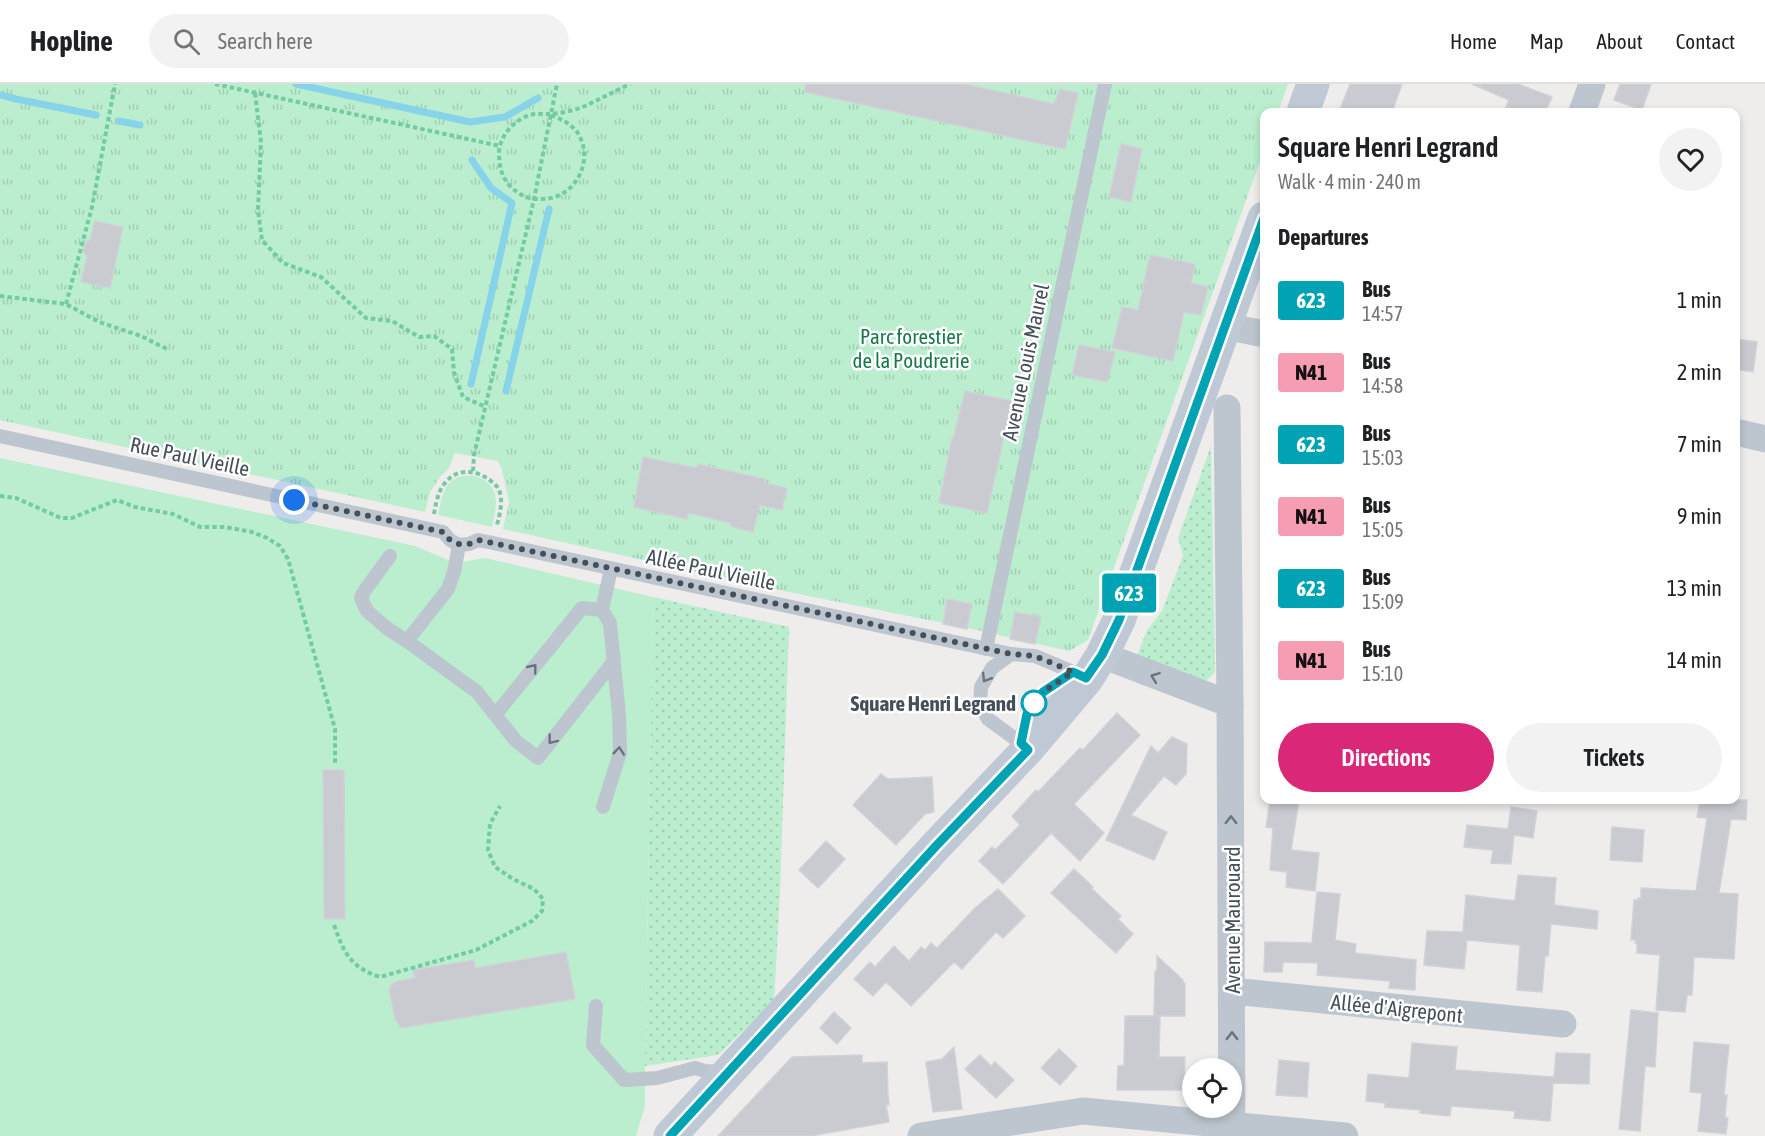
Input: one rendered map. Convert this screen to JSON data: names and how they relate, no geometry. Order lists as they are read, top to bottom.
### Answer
{
  "streets": {
    "street": ["Avenue Maurouard", "Allée d'Aigrepont"],
    "lane": ["Avenue Louis Maurel", "Rue Paul Vieille", "Allée Paul Vieille"]
  },
  "crossings": [
    ["Avenue Louis Maurel", "Allée Paul Vieille"],
    ["Rue Paul Vieille", "Allée Paul Vieille"],
    ["Avenue Maurouard", "Allée d'Aigrepont"]
  ],
  "one_way": ["Avenue Maurouard"],
  "parks": ["Parc forestier de la Poudrerie"],
  "places": ["Square Henri Legrand"],
  "lines": ["bus line 623"],
  "page": {
    "header": "Hopline",
    "search": "Search here",
    "nav": [
      "Home",
      "Map",
      "About",
      "Contact"
    ],
    "on_map": "623",
    "heading": [
      ["Square Henri Legrand", "Walk · 4 min · 240 m"],
      "Departures"
    ],
    "list": [
      {
        "mark": "623",
        "name": "Bus",
        "note": "14:57",
        "value": "1 min"
      },
      {
        "mark": "N41",
        "name": "Bus",
        "note": "14:58",
        "value": "2 min"
      },
      {
        "mark": "623",
        "name": "Bus",
        "note": "15:03",
        "value": "7 min"
      },
      {
        "mark": "N41",
        "name": "Bus",
        "note": "15:05",
        "value": "9 min"
      },
      {
        "mark": "623",
        "name": "Bus",
        "note": "15:09",
        "value": "13 min"
      },
      {
        "mark": "N41",
        "name": "Bus",
        "note": "15:10",
        "value": "14 min"
      }
    ],
    "buttons": ["Directions", "Tickets"]
  }
}
